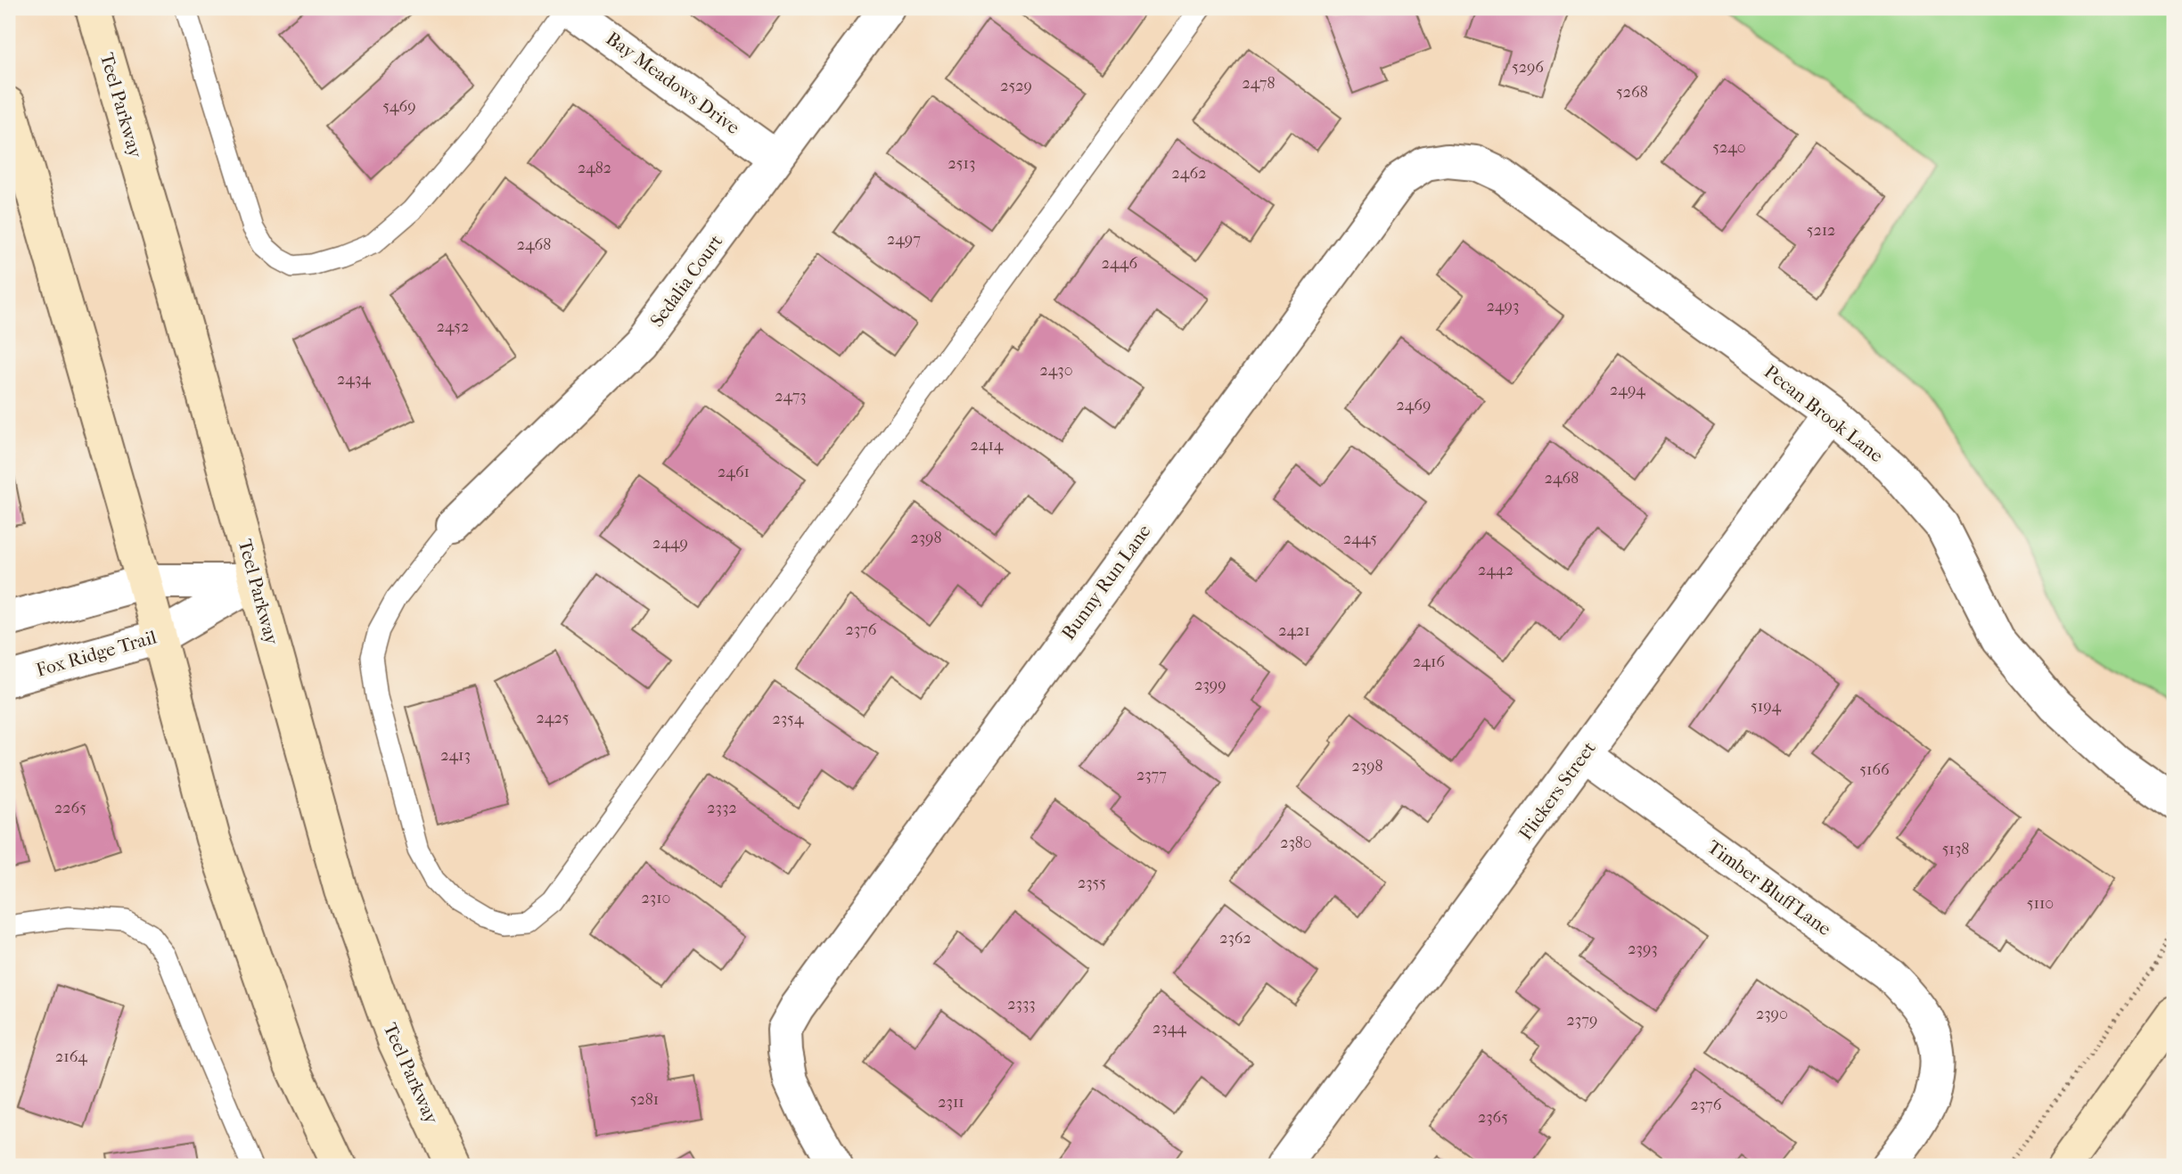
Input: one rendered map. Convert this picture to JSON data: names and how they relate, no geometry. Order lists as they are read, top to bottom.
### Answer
{
  "streets": {
    "main road": ["Teel Parkway"],
    "street": [
      "Bay Meadows Drive",
      "Sedalia Court",
      "Pecan Brook Lane",
      "Bunny Run Lane",
      "Fox Ridge Trail",
      "Flickers Street",
      "Timber Bluff Lane"
    ]
  },
  "crossings": [
    ["Bay Meadows Drive", "Sedalia Court"],
    ["Teel Parkway", "Fox Ridge Trail"],
    ["Pecan Brook Lane", "Bunny Run Lane"],
    ["Pecan Brook Lane", "Flickers Street"],
    ["Flickers Street", "Timber Bluff Lane"]
  ],
  "house_numbers": [
    "5296",
    "2478",
    "2529",
    "5268",
    "5469",
    "5240",
    "2513",
    "2482",
    "2462",
    "5212",
    "2497",
    "2468",
    "2446",
    "2493",
    "2452",
    "2430",
    "2434",
    "2494",
    "2473",
    "2469",
    "2414",
    "2461",
    "2468",
    "2398",
    "2445",
    "2449",
    "2442",
    "2376",
    "2421",
    "2416",
    "2399",
    "5194",
    "2425",
    "2354",
    "2413",
    "2398",
    "5166",
    "2377",
    "2265",
    "2332",
    "2380",
    "5138",
    "2355",
    "2310",
    "5110",
    "2362",
    "2393",
    "2333",
    "2390",
    "2379",
    "2344",
    "2164",
    "5281",
    "2311",
    "2376",
    "2365"
  ]
}
